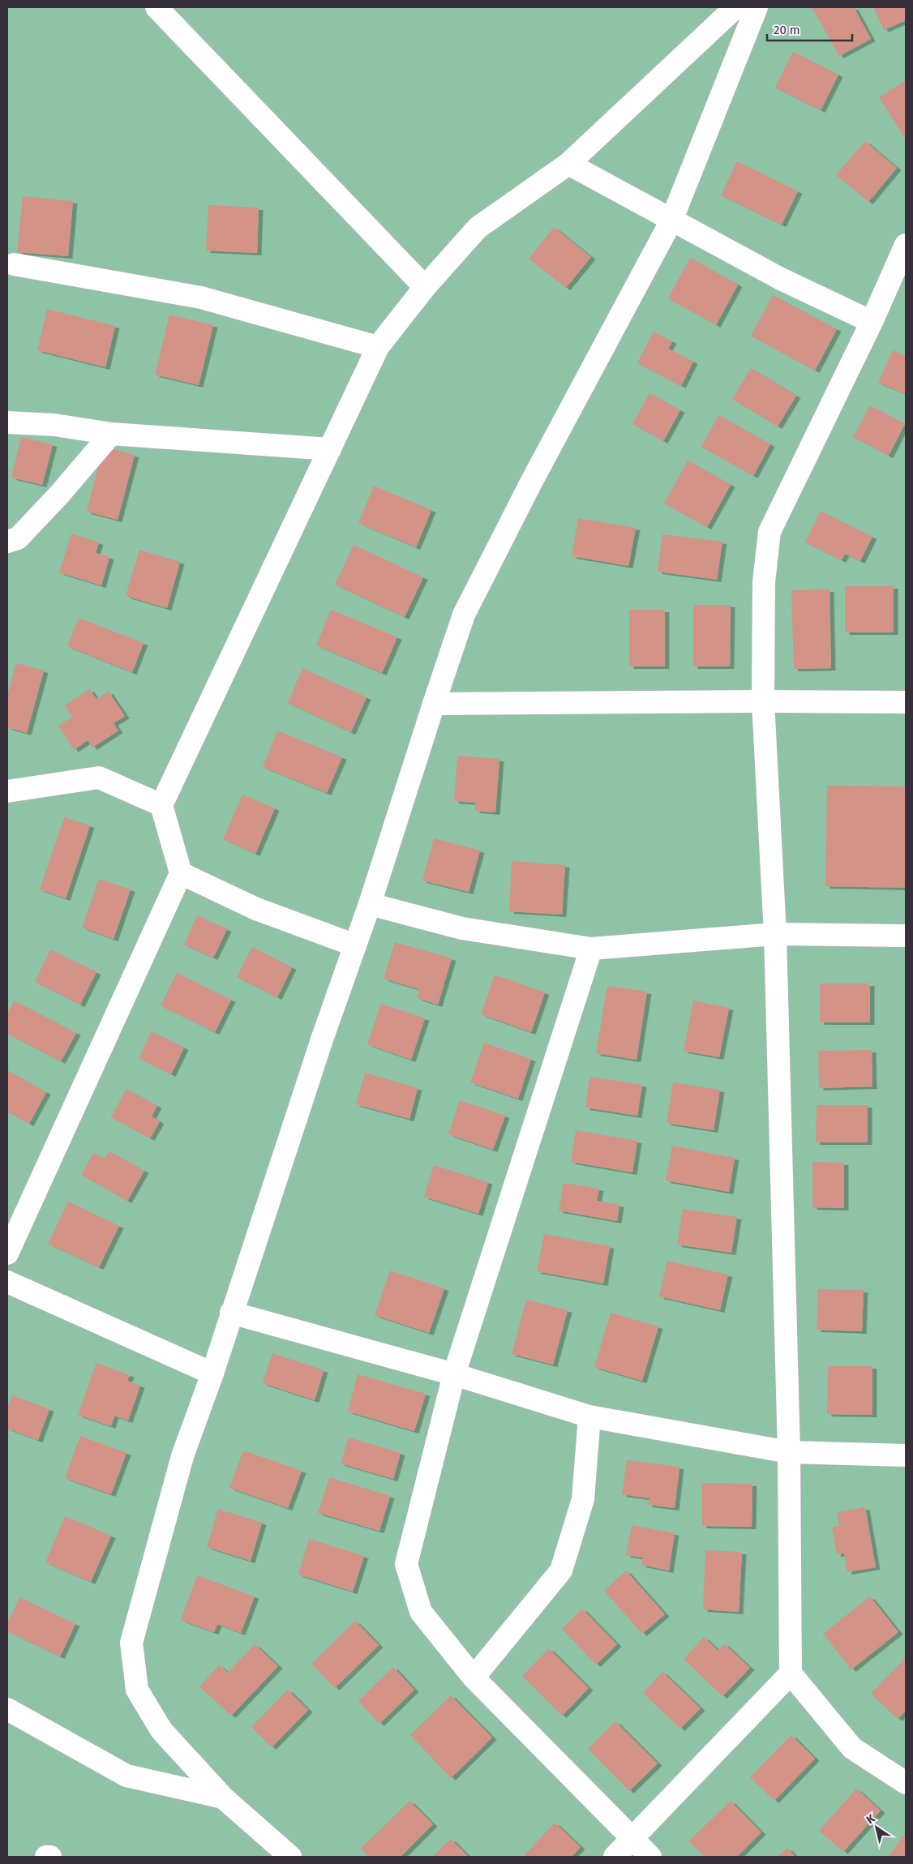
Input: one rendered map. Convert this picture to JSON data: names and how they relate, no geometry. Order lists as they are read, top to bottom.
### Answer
{
  "scale_bar": "20 m",
  "north": "top left"
}
